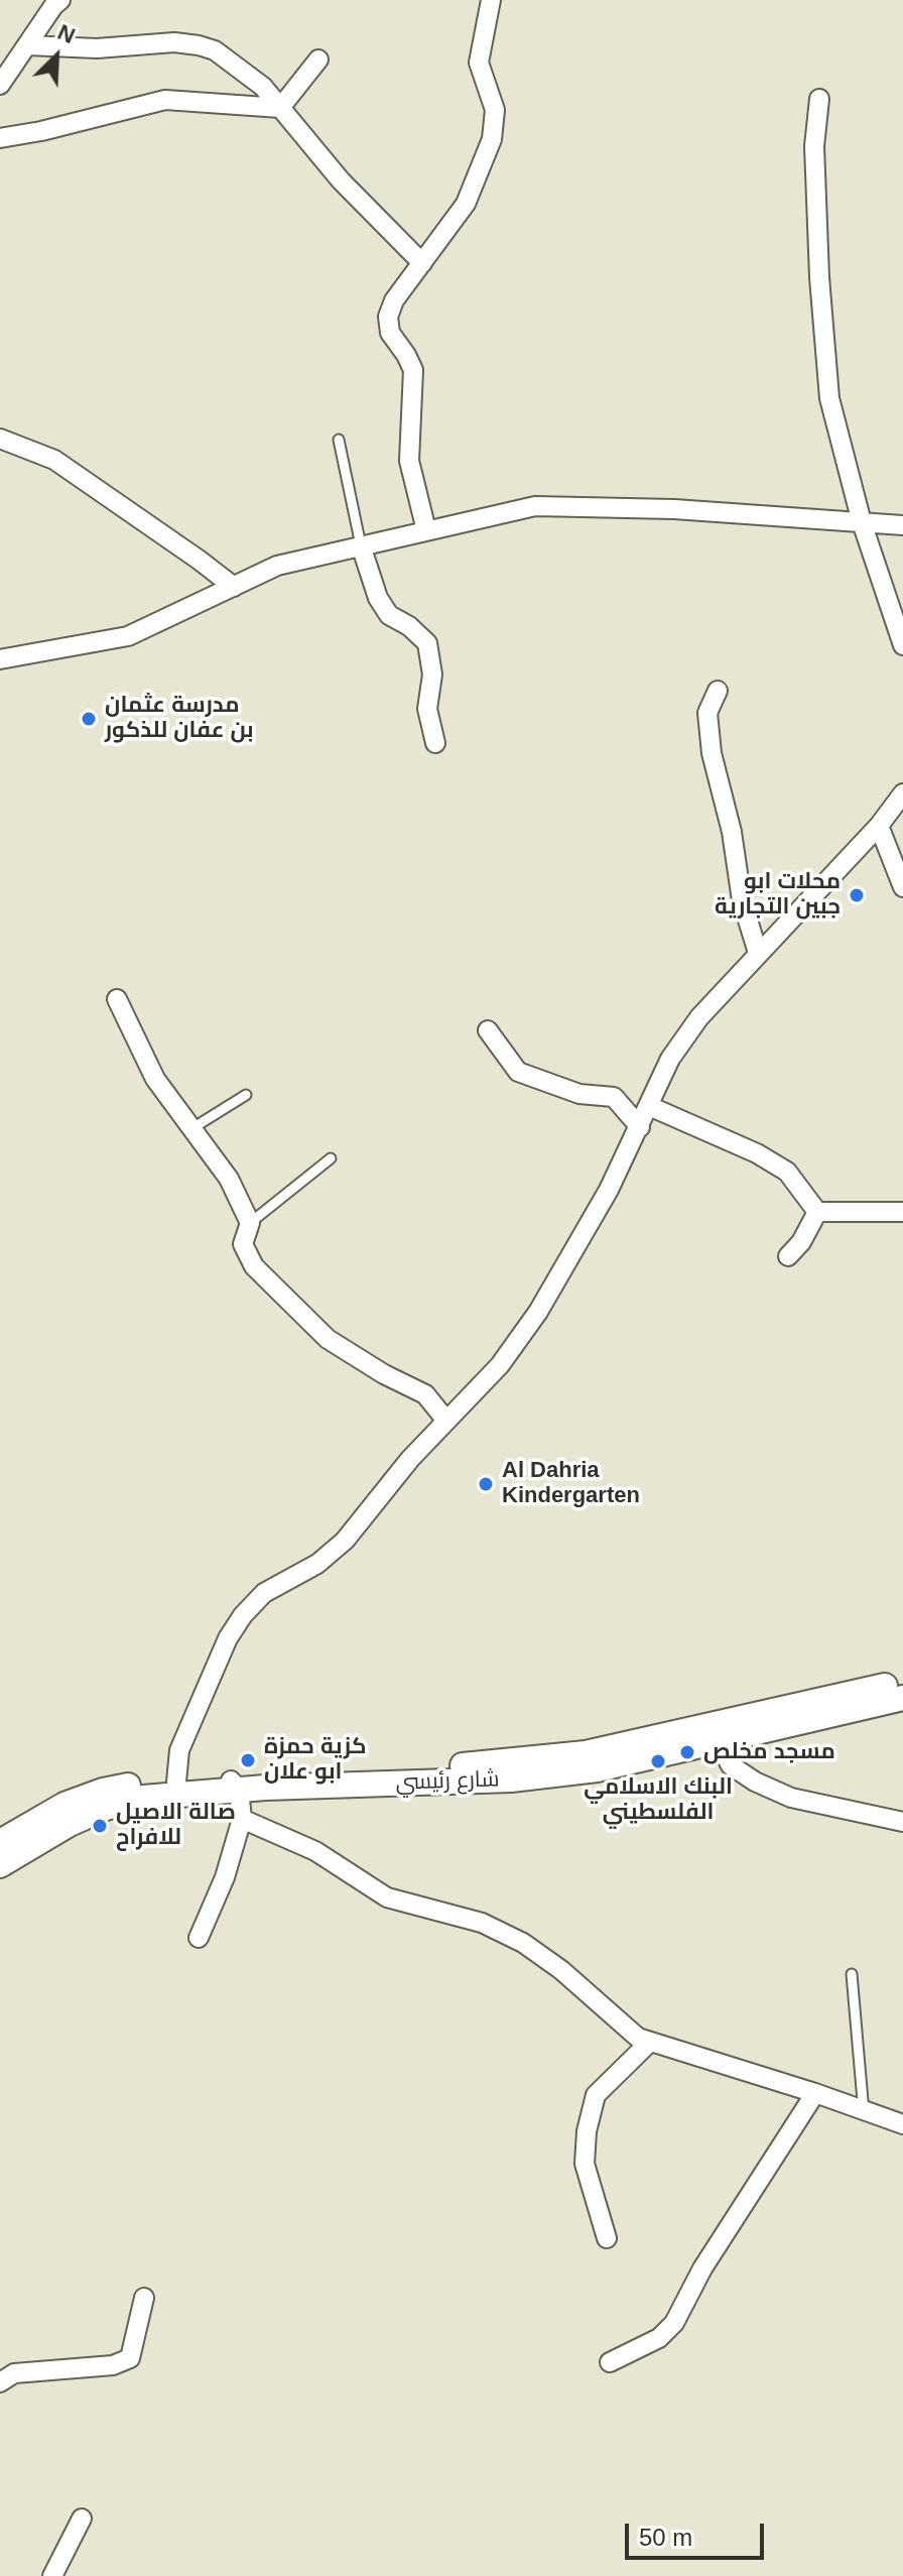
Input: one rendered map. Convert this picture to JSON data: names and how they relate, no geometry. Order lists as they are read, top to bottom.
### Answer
{
  "streets": {
    "main road": ["شارع رئيسي"]
  },
  "places": [
    "مدرسة عثمان بن عفان للذكور",
    "محلات ابو جبين التجارية",
    "Al Dahria Kindergarten",
    "مسجد مخلص",
    "كزية حمزة ابو علان",
    "البنك الاسلامي الفلسطيني",
    "صالة الاصيل للافراح"
  ],
  "scale_bar": "50 m",
  "north": "top right"
}
